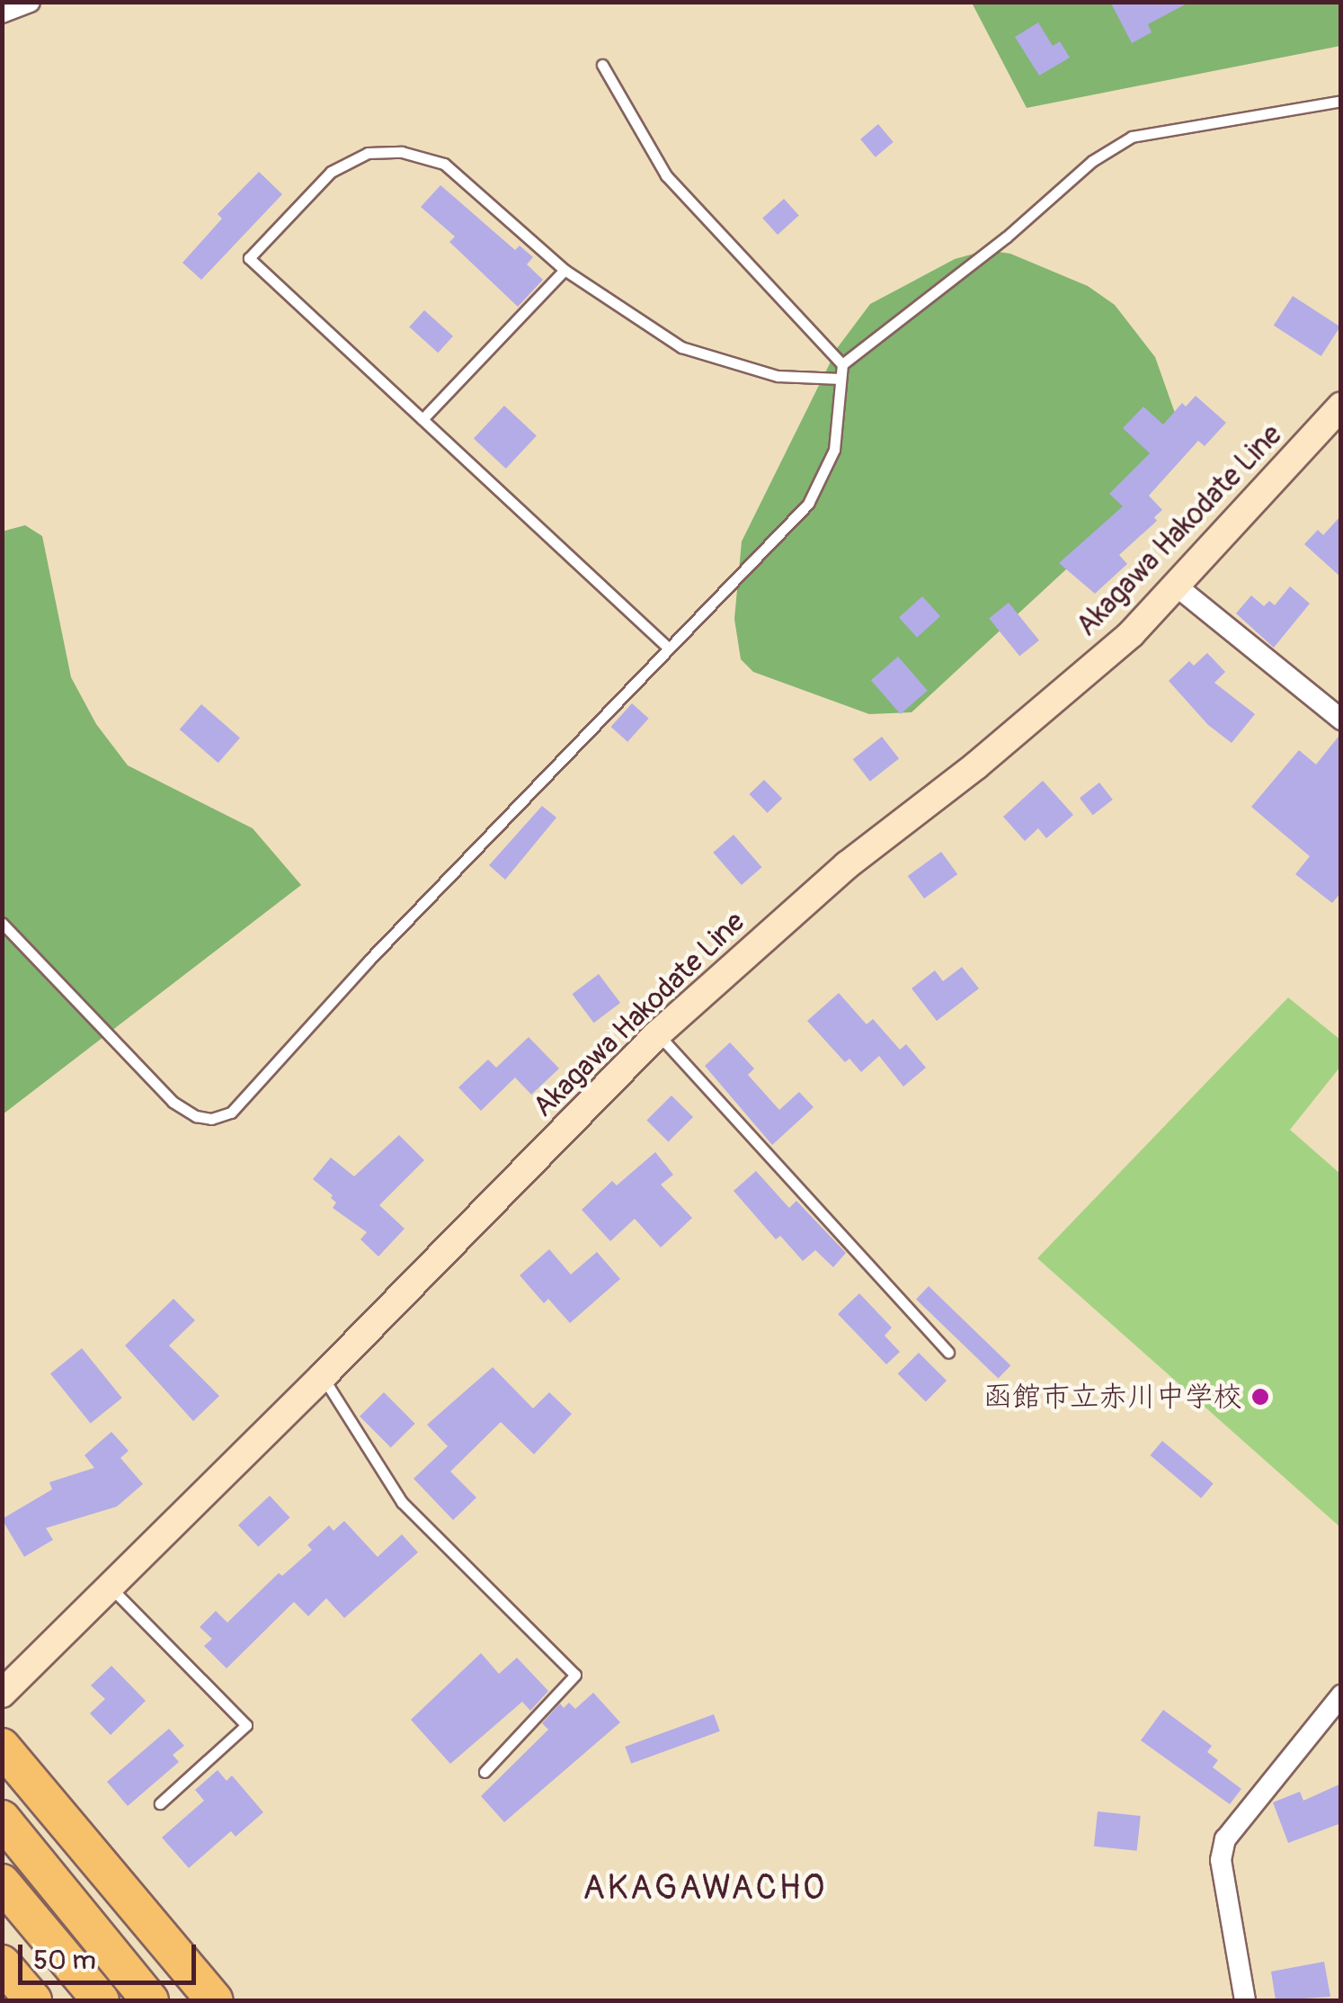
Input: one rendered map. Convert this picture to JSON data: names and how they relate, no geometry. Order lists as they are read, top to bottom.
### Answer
{
  "streets": {
    "main road": ["Akagawa Hakodate Line"]
  },
  "districts": ["AKAGAWACHO"],
  "places": ["函館市立赤川中学校"],
  "scale_bar": "50 m"
}
